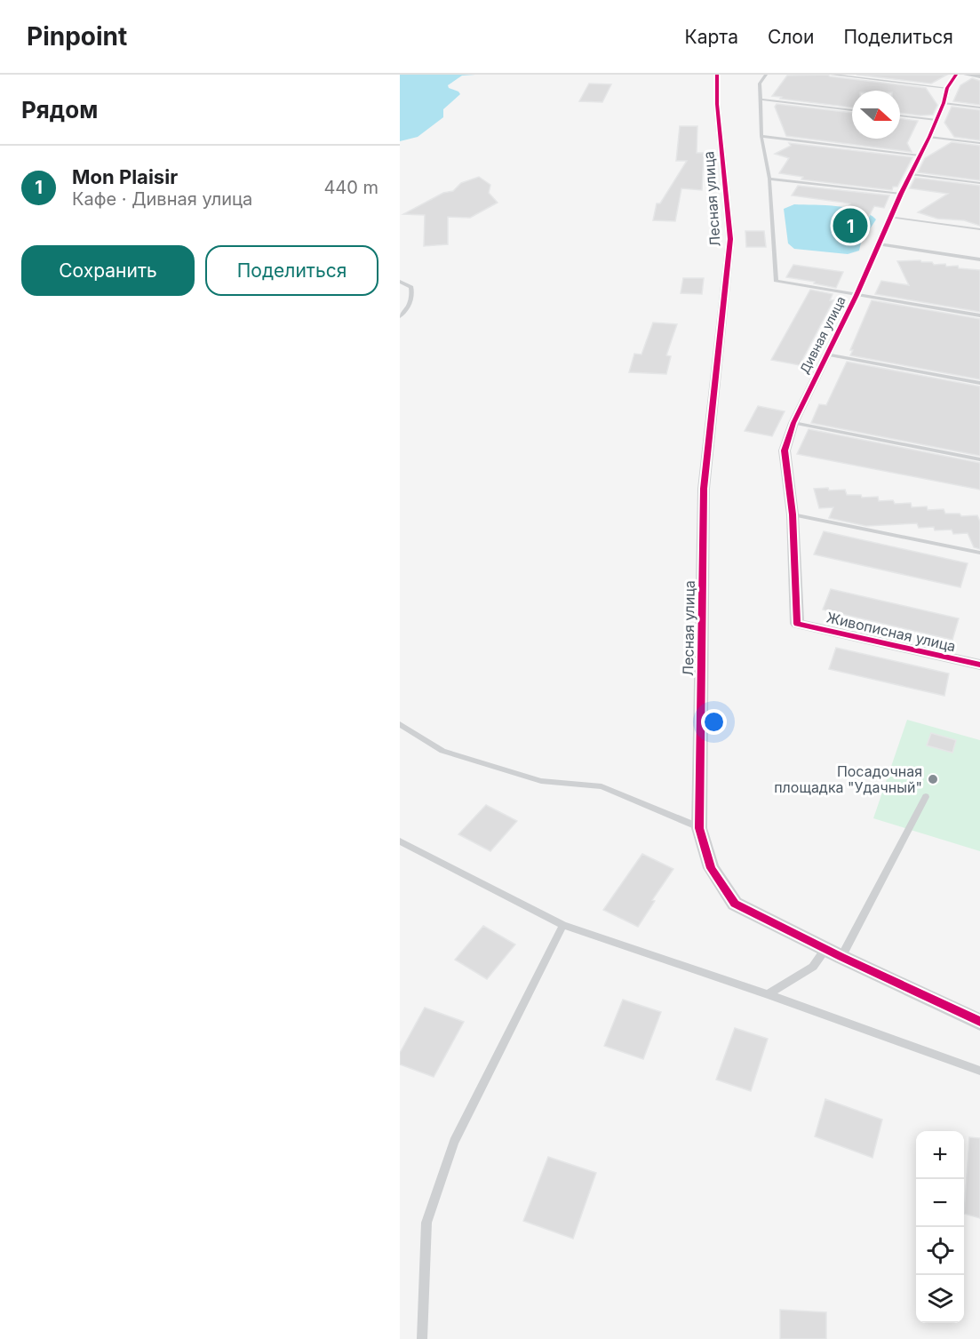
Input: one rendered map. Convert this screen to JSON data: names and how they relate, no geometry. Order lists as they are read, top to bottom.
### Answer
{
  "streets": {
    "street": ["Лесная улица", "Дивная улица", "Живописная улица"]
  },
  "crossings": [
    ["Дивная улица", "Живописная улица"]
  ],
  "places": ["Посадочная площадка \"Удачный\""],
  "north": "right",
  "page": {
    "header": "Pinpoint",
    "nav": ["Карта", "Слои", "Поделиться"],
    "heading": "Рядом",
    "list": [
      {
        "mark": "1",
        "name": "Mon Plaisir",
        "note": "Кафе · Дивная улица",
        "value": "440 m"
      }
    ],
    "pins": "1",
    "buttons": ["Сохранить", "Поделиться"],
    "map_buttons": ["+", "−"]
  }
}
